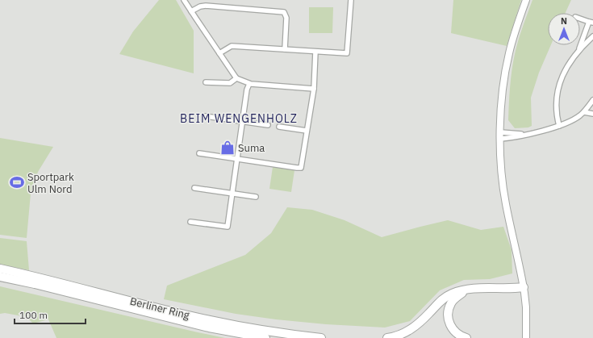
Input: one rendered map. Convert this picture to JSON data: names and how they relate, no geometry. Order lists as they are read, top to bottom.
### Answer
{
  "streets": {
    "highway": ["Berliner Ring"]
  },
  "districts": ["BEIM WENGENHOLZ"],
  "places": {
    "shop": ["Suma"],
    "sports": ["Sportpark Ulm Nord"]
  },
  "scale_bar": "100 m",
  "north": "top"
}
